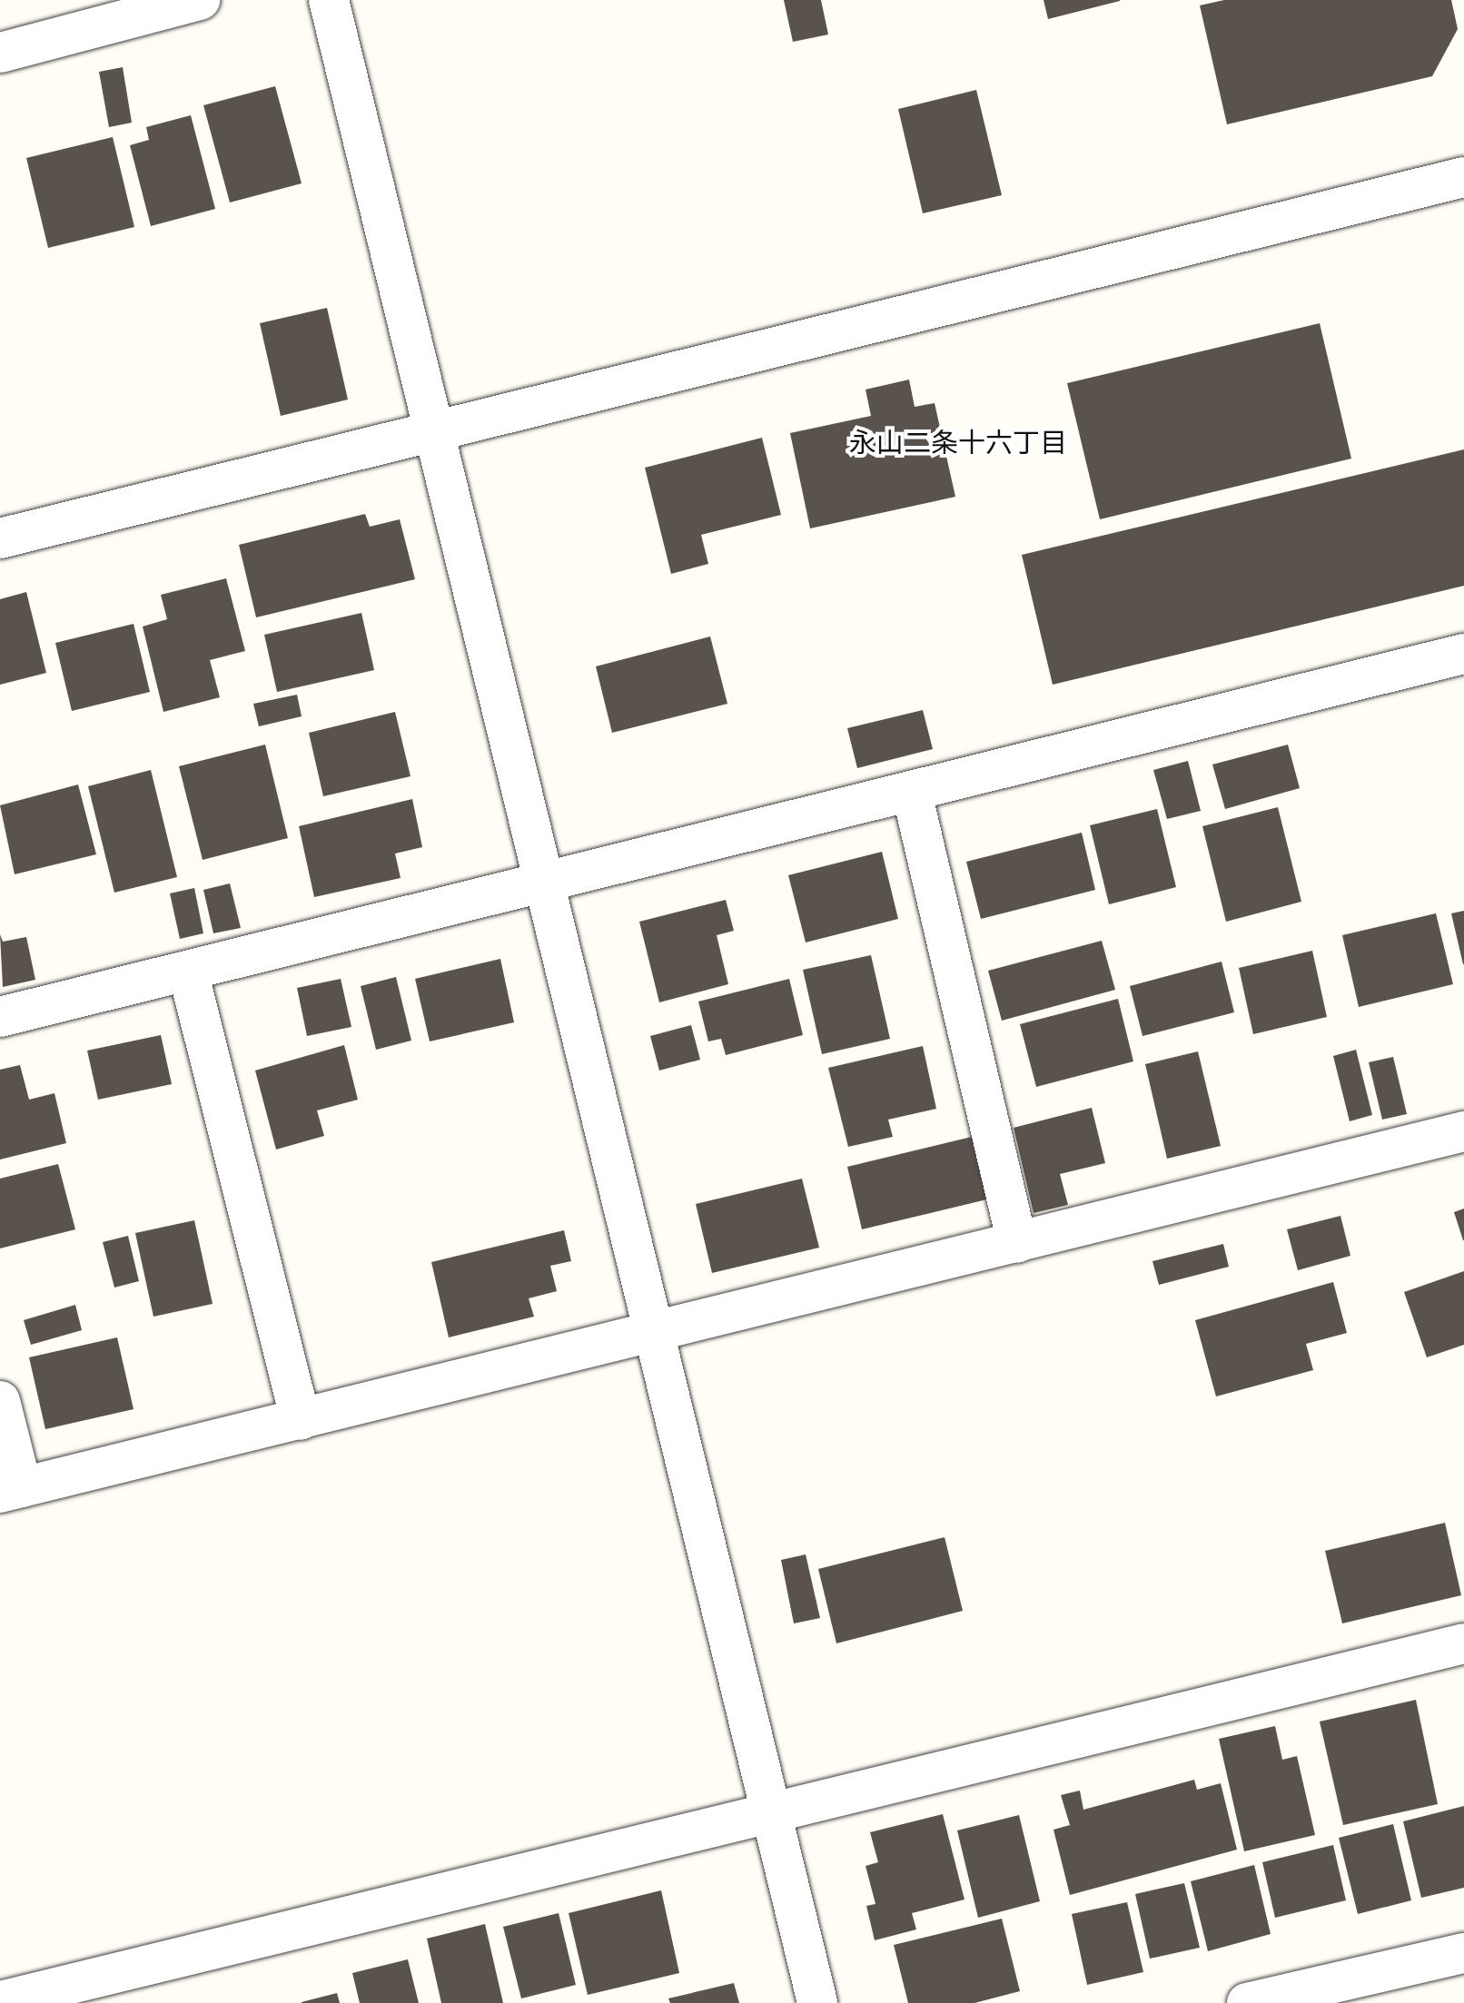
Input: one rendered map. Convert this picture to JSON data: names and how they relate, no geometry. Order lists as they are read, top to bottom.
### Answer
{
  "districts": ["永山二条十六丁目"]
}
